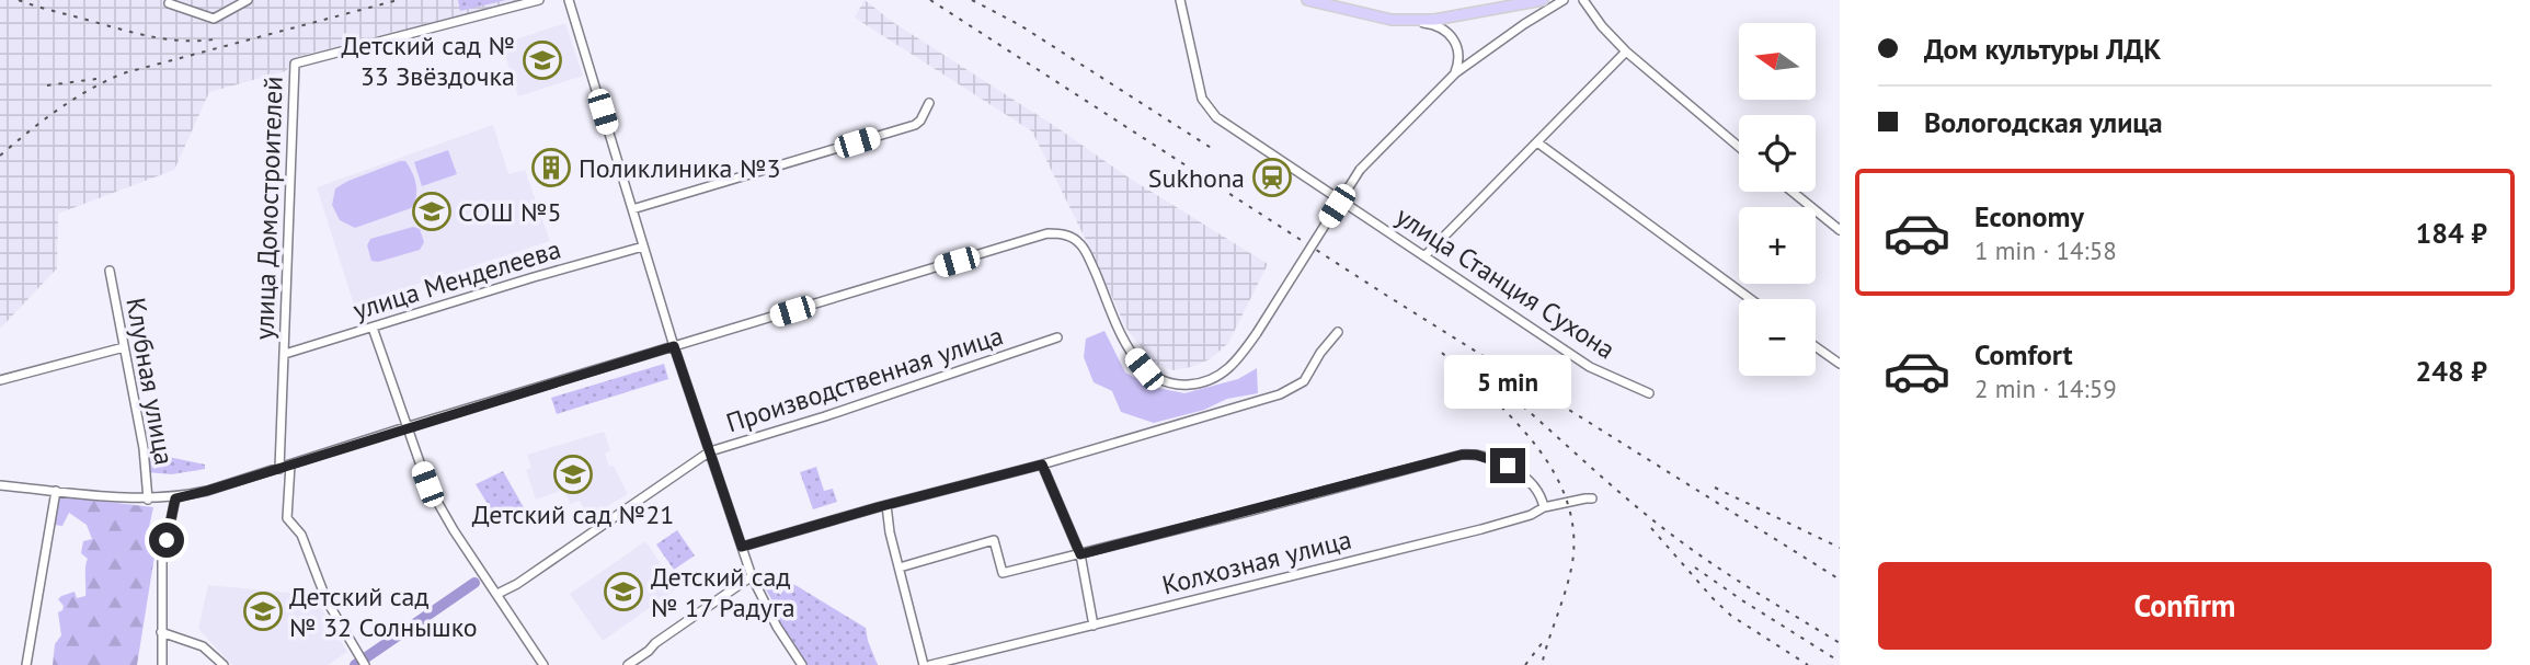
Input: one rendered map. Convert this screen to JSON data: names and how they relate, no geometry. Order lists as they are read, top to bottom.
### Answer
{
  "streets": {
    "street": [
      "улица Домостроителей",
      "улица Менделеева",
      "улица Станция Сухона",
      "Производственная улица",
      "Клубная улица",
      "Колхозная улица"
    ]
  },
  "crossings": [
    ["улица Домостроителей", "улица Менделеева"]
  ],
  "places": {
    "school or university": [
      "Детский сад № 33 Звёздочка",
      "СОШ №5",
      "Детский сад №21",
      "Детский сад № 17 Радуга",
      "Детский сад № 32 Солнышко"
    ],
    "building": ["Поликлиника №3"],
    "station": ["Sukhona"]
  },
  "north": "left",
  "page": {
    "banner": ["Дом культуры ЛДК", "Вологодская улица"],
    "map_buttons": ["+", "−"],
    "list": [
      {
        "name": "Economy",
        "note": "1 min · 14:58",
        "value": "184 ₽"
      },
      {
        "name": "Comfort",
        "note": "2 min · 14:59",
        "value": "248 ₽"
      }
    ],
    "bubble": "5 min",
    "buttons": "Confirm"
  }
}
